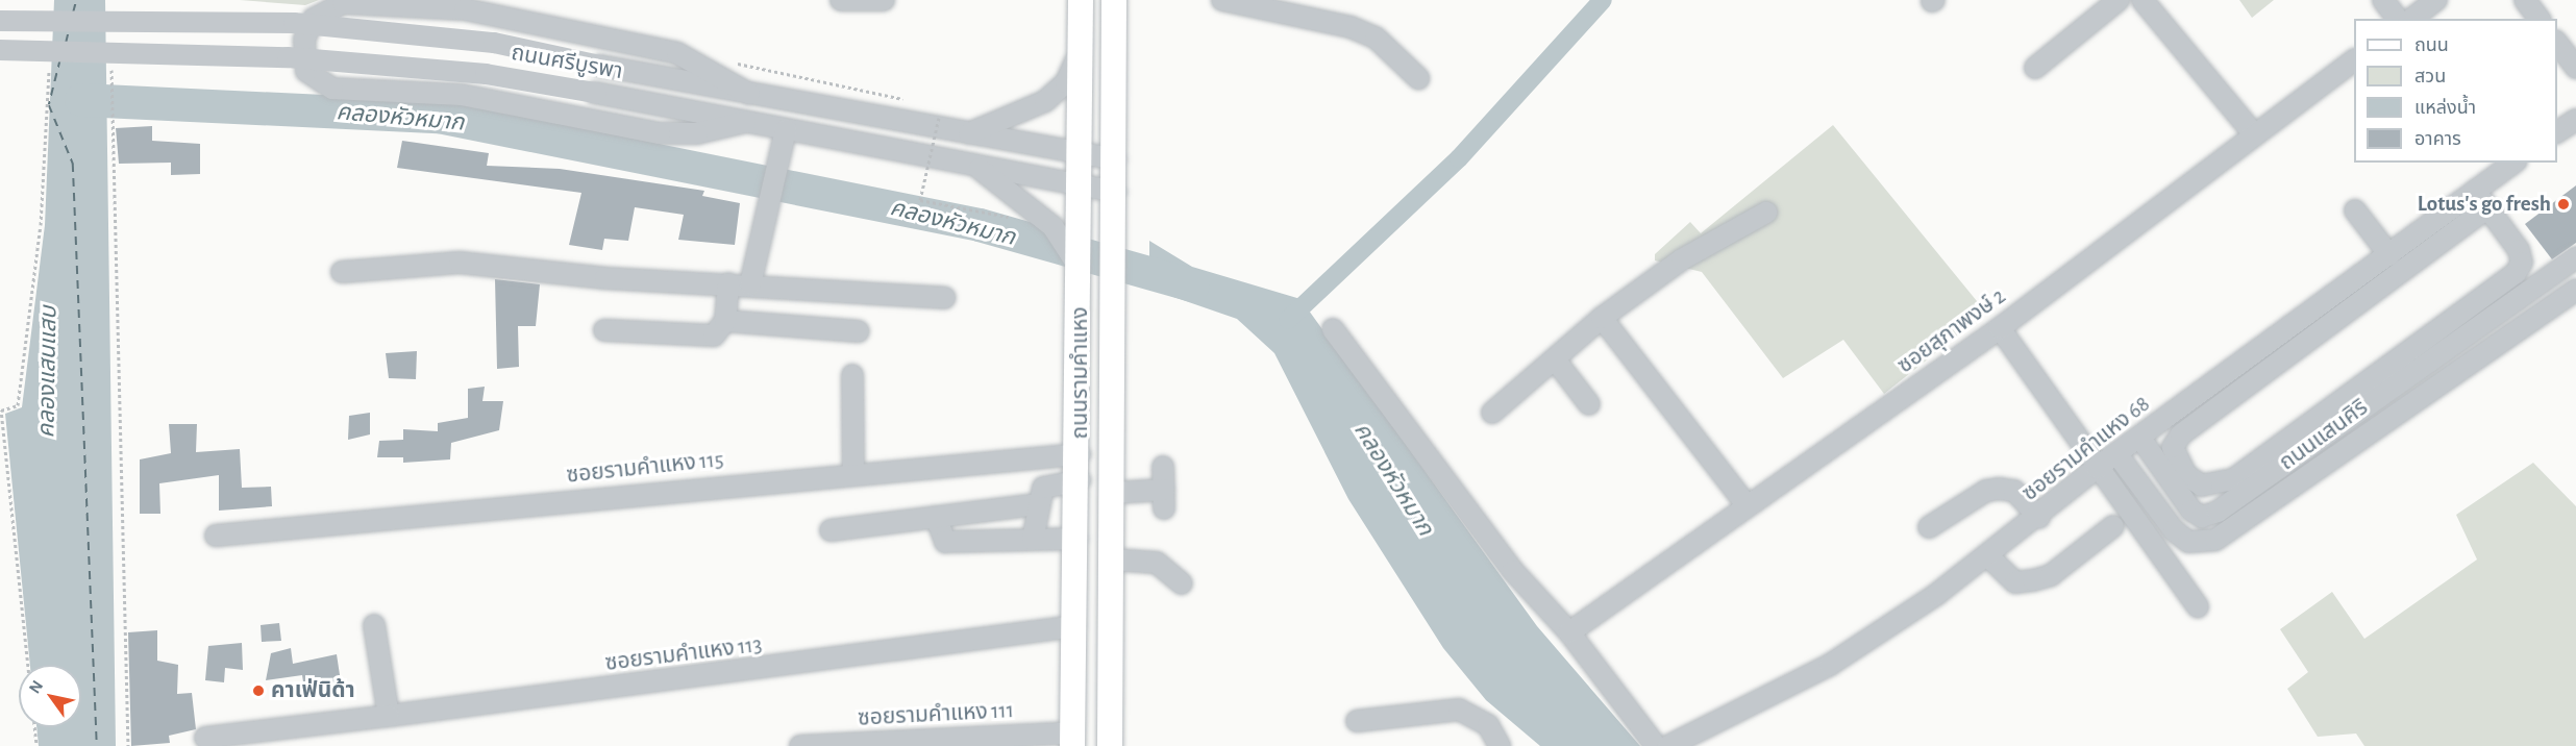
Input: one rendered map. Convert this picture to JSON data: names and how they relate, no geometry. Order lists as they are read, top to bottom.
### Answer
{
  "streets": {
    "main road": ["ถนนรามคำแหง"],
    "street": [
      "ถนนศรีบูรพา",
      "ซอยสุภาพงษ์ 2",
      "ถนนแสนศิริ",
      "ซอยรามคำแหง 68",
      "ซอยรามคำแหง 115",
      "ซอยรามคำแหง 113",
      "ซอยรามคำแหง 111"
    ]
  },
  "crossings": [
    ["ถนนศรีบูรพา", "ถนนรามคำแหง"],
    ["ถนนรามคำแหง", "ซอยรามคำแหง 115"],
    ["ถนนรามคำแหง", "ซอยรามคำแหง 113"],
    ["ถนนรามคำแหง", "ซอยรามคำแหง 111"]
  ],
  "water": ["คลองหัวหมาก", "คลองแสนแสบ"],
  "places": ["Lotus's go fresh", "คาเฟ่นิด้า"],
  "legend": [
    "ถนน",
    "สวน",
    "แหล่งน้ำ",
    "อาคาร"
  ],
  "north": "top left"
}
